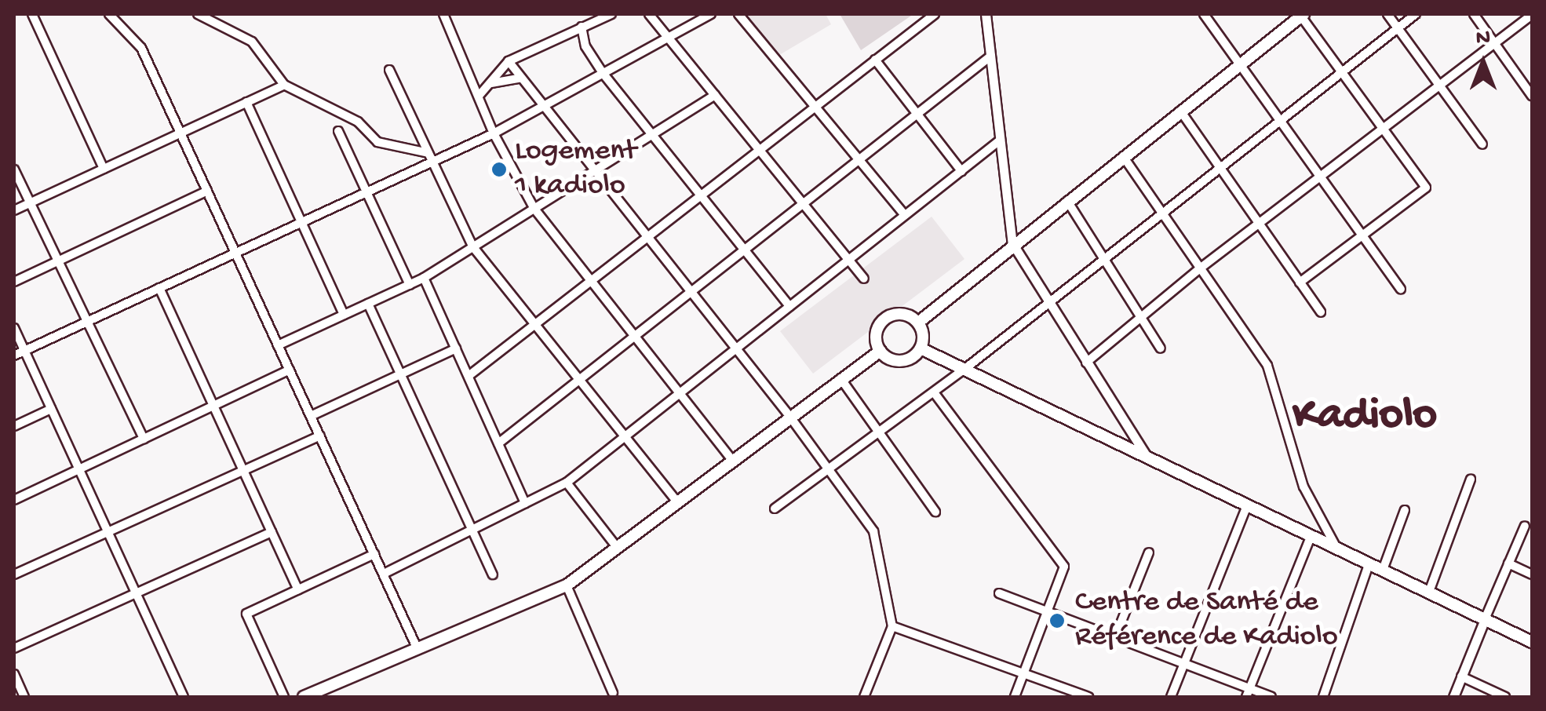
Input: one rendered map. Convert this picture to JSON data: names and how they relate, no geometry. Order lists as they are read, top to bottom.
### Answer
{
  "districts": ["Kadiolo"],
  "places": ["Logement 1 kadiolo", "Centre de Santé de Référence de Kadiolo"],
  "north": "top"
}
